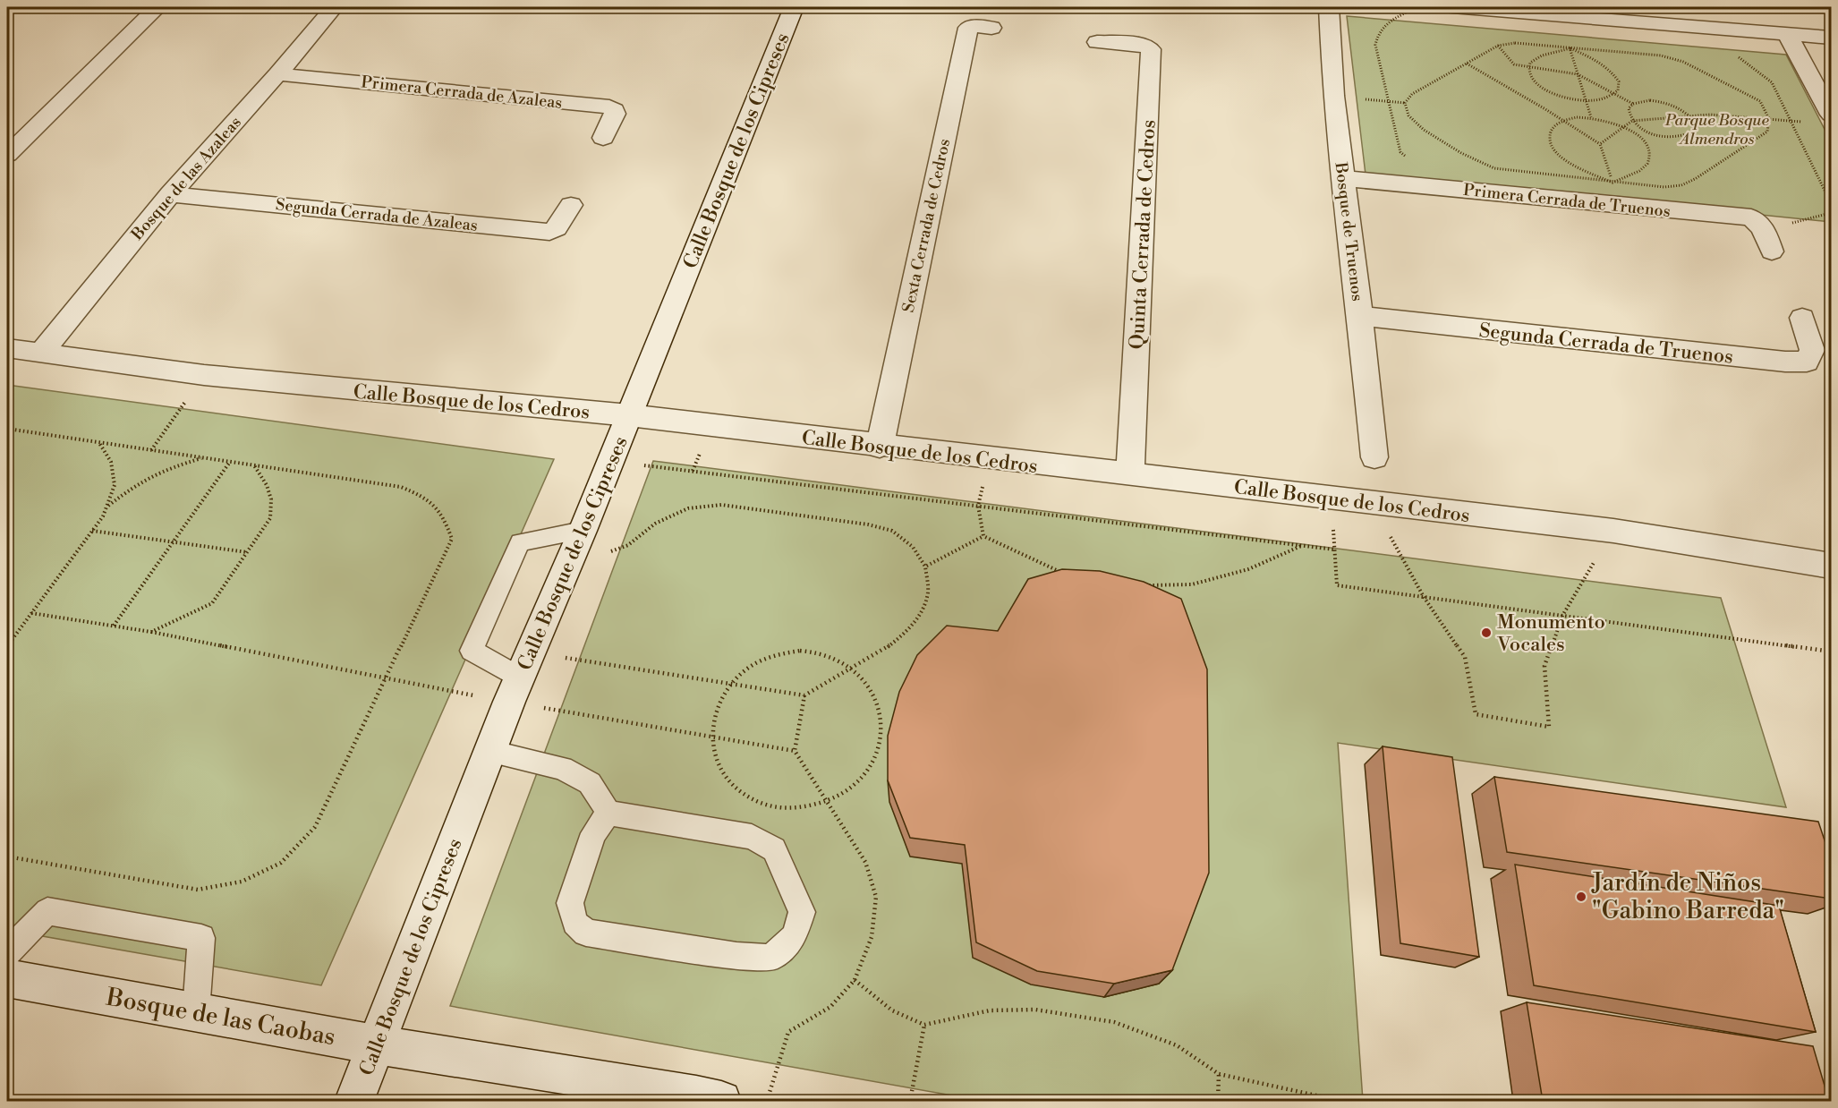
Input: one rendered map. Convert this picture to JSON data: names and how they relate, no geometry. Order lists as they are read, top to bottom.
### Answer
{
  "streets": {
    "street": [
      "Primera Cerrada de Azaleas",
      "Calle Bosque de los Cipreses",
      "Bosque de las Azaleas",
      "Primera Cerrada de Truenos",
      "Segunda Cerrada de Azaleas",
      "Sexta Cerrada de Cedros",
      "Bosque de Truenos",
      "Quinta Cerrada de Cedros",
      "Segunda Cerrada de Truenos",
      "Calle Bosque de los Cedros",
      "Bosque de las Caobas"
    ]
  },
  "crossings": [
    ["Primera Cerrada de Azaleas", "Bosque de las Azaleas"],
    ["Calle Bosque de los Cipreses", "Calle Bosque de los Cedros"],
    ["Calle Bosque de los Cipreses", "Bosque de las Caobas"],
    ["Bosque de las Azaleas", "Segunda Cerrada de Azaleas"],
    ["Bosque de las Azaleas", "Calle Bosque de los Cedros"],
    ["Primera Cerrada de Truenos", "Bosque de Truenos"],
    ["Sexta Cerrada de Cedros", "Calle Bosque de los Cedros"],
    ["Bosque de Truenos", "Segunda Cerrada de Truenos"],
    ["Quinta Cerrada de Cedros", "Calle Bosque de los Cedros"]
  ],
  "parks": ["Parque Bosque Almendros"],
  "places": ["Monumento Vocales", "Jardín de Niños \"Gabino Barreda\""]
}
